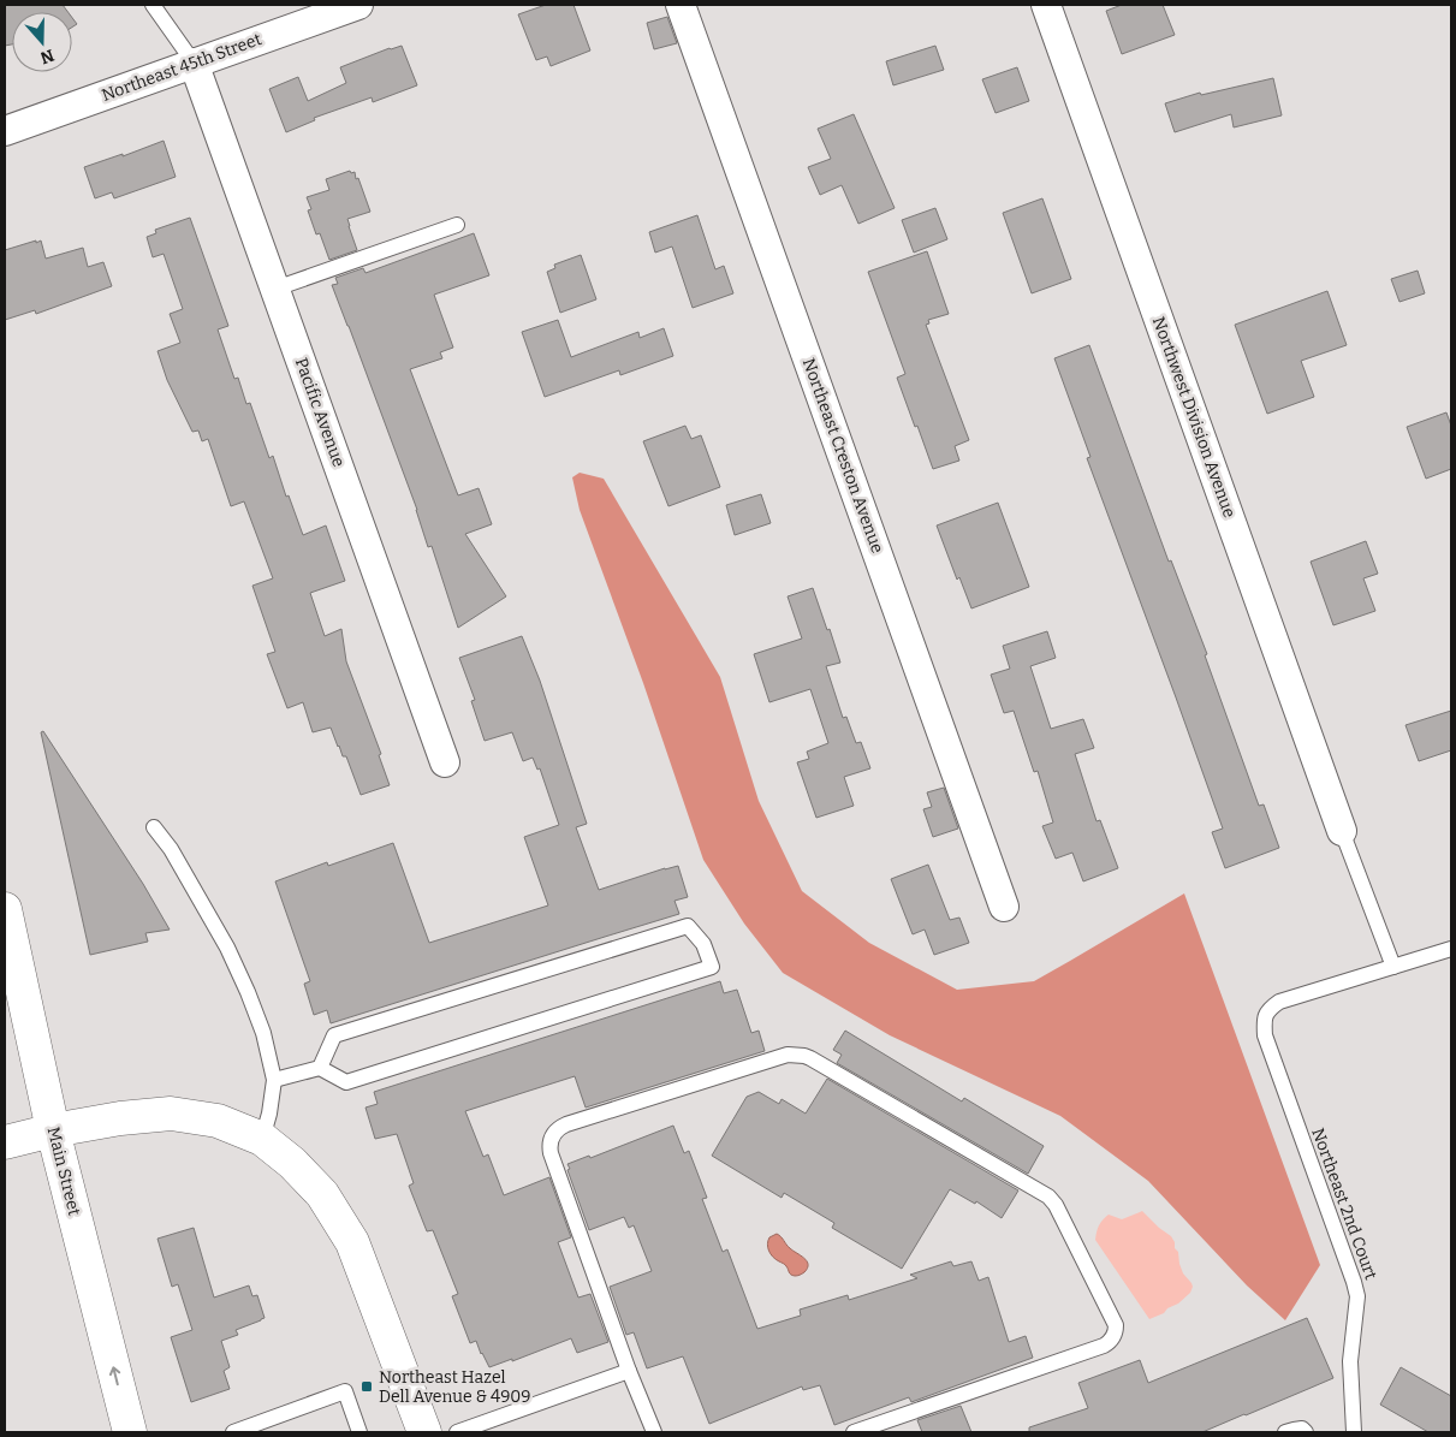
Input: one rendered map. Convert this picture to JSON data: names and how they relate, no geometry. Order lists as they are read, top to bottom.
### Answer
{
  "streets": {
    "street": [
      "Northeast 45th Street",
      "Pacific Avenue",
      "Northwest Division Avenue",
      "Northeast Creston Avenue",
      "Main Street"
    ],
    "lane": ["Northeast 2nd Court"]
  },
  "crossings": [
    ["Northeast 45th Street", "Pacific Avenue"]
  ],
  "places": {
    "transit": ["Northeast Hazel Dell Avenue & 4909"]
  },
  "north": "bottom"
}
